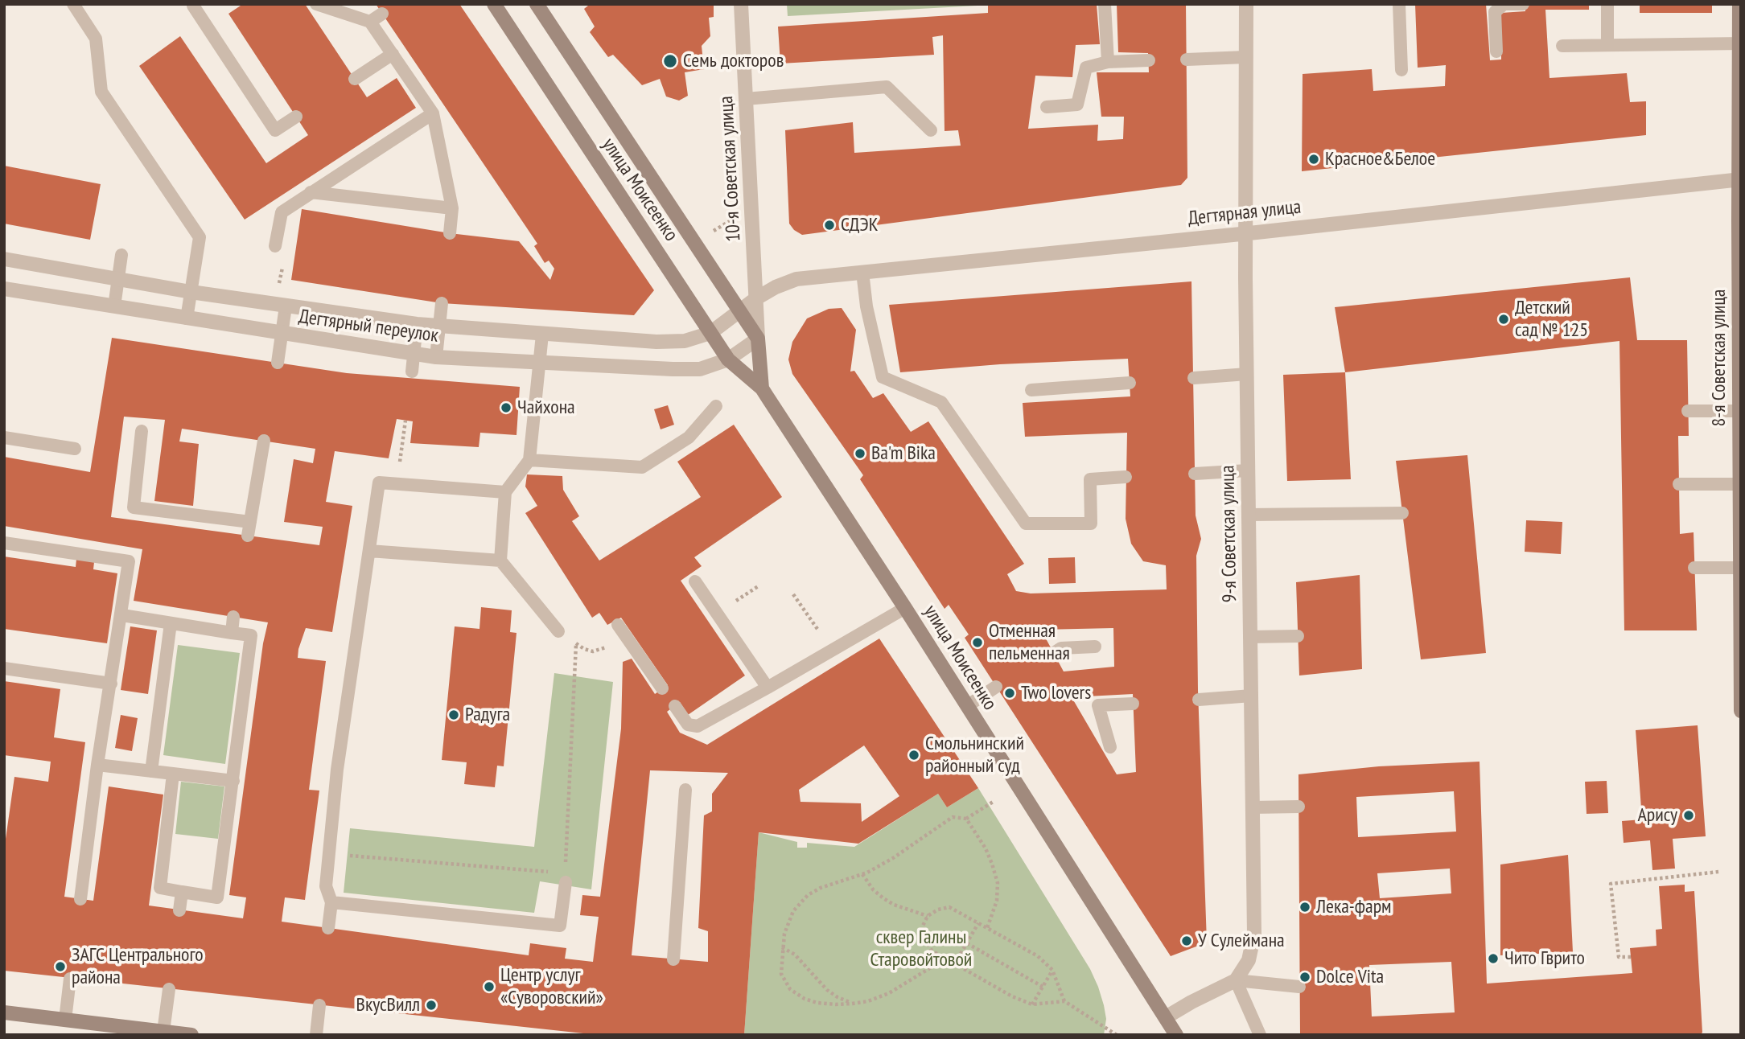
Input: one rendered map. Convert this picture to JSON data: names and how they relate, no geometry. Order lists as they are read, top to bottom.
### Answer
{
  "streets": {
    "street": [
      "10-я Советская улица",
      "улица Моисеенко",
      "Дегтярная улица",
      "Дегтярный переулок",
      "8-я Советская улица",
      "9-я Советская улица"
    ]
  },
  "crossings": [
    ["10-я Советская улица", "Дегтярная улица"],
    ["улица Моисеенко", "Дегтярная улица"],
    ["улица Моисеенко", "Дегтярный переулок"],
    ["Дегтярная улица", "Дегтярный переулок"],
    ["Дегтярная улица", "8-я Советская улица"],
    ["Дегтярная улица", "9-я Советская улица"]
  ],
  "parks": ["сквер Галины Старовойтовой"],
  "places": [
    "Семь докторов",
    "Красное&Белое",
    "СДЭК",
    "Детский сад № 125",
    "Чайхона",
    "Ba'm Bika",
    "Отменная пельменная",
    "Two lovers",
    "Радуга",
    "Смольнинский районный суд",
    "Арису",
    "Лека-фарм",
    "У Сулеймана",
    "Чито Гврито",
    "ЗАГС Центрального района",
    "Dolce Vita",
    "Центр услуг «Суворовский»",
    "ВкусВилл"
  ]
}
